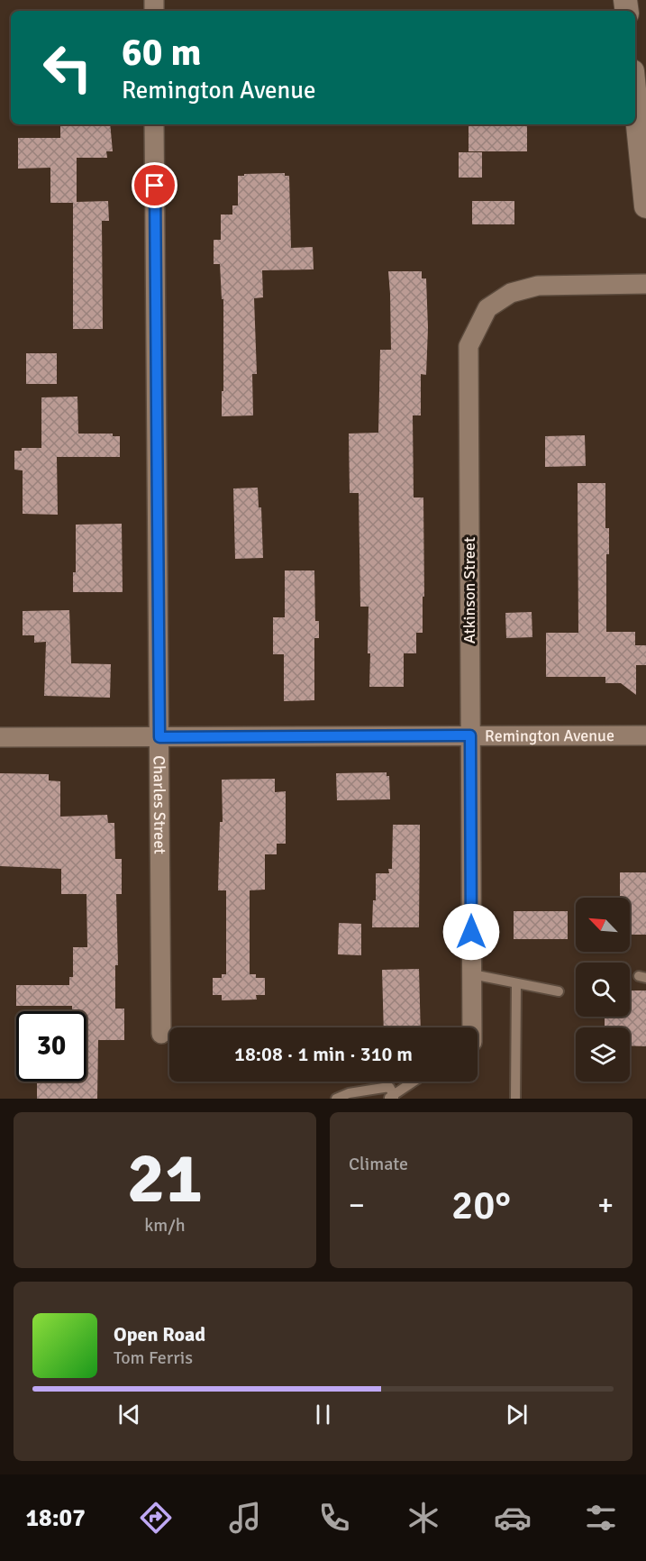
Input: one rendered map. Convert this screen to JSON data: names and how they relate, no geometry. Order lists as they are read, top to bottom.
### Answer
{
  "streets": {
    "street": ["Atkinson Street", "Remington Avenue", "Charles Street"]
  },
  "crossings": [
    ["Atkinson Street", "Remington Avenue"],
    ["Remington Avenue", "Charles Street"]
  ],
  "north": "top left",
  "page": {
    "turn": ["60 m", "Remington Avenue"],
    "limit": "30",
    "trip": "18:08 · 1 min · 310 m",
    "tile": [
      ["21", "km/h"],
      "Climate"
    ],
    "heat": ["−", "20°", "+"],
    "song": ["Open Road", "Tom Ferris"],
    "tabs": "18:07"
  }
}
